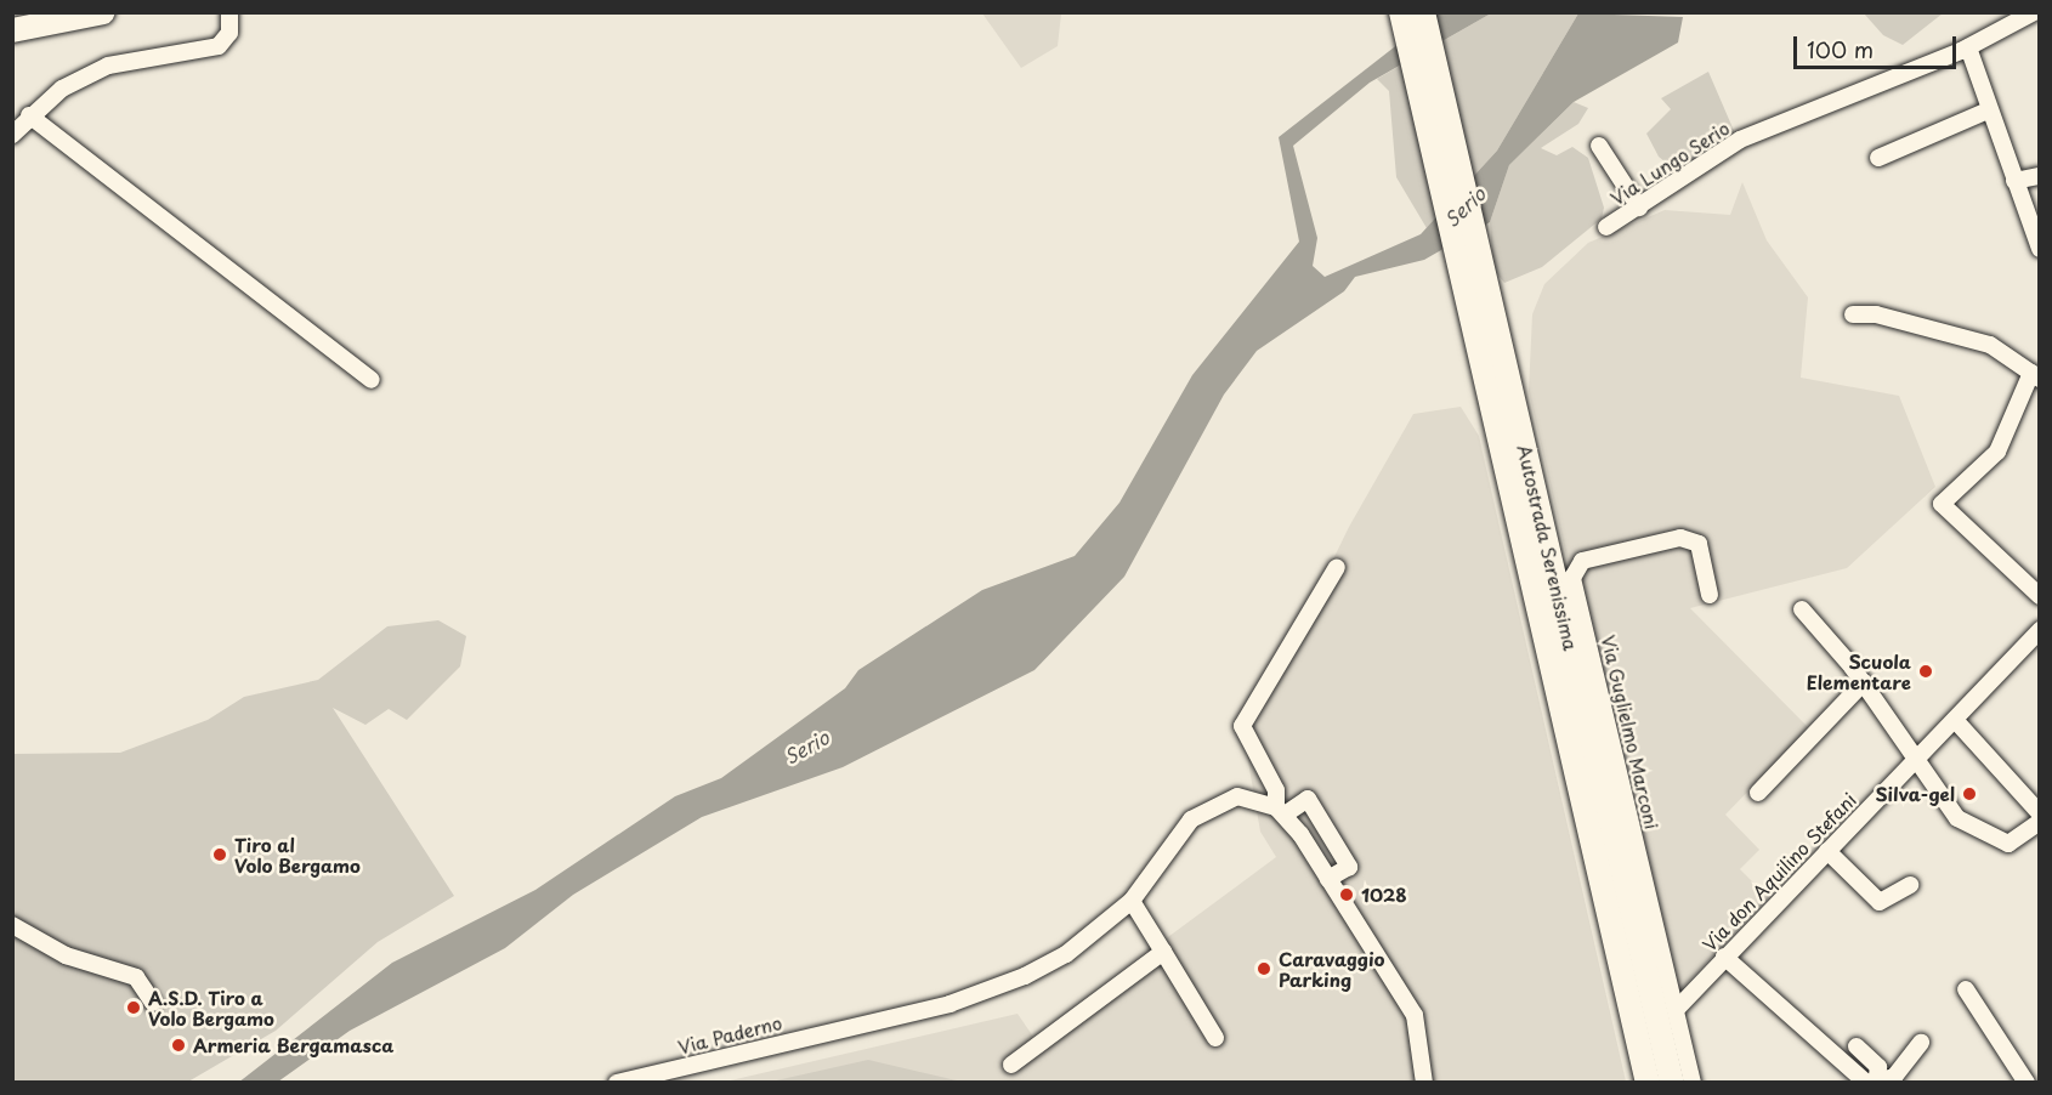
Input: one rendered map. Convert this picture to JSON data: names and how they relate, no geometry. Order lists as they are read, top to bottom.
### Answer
{
  "streets": {
    "highway": ["Autostrada Serenissima"],
    "street": [
      "Via Lungo Serio",
      "Via Guglielmo Marconi",
      "Via don Aquilino Stefani",
      "Via Paderno"
    ]
  },
  "crossings": [
    ["Via Guglielmo Marconi", "Via don Aquilino Stefani"]
  ],
  "water": ["Serio"],
  "places": [
    "Scuola Elementare",
    "Silva-gel",
    "Tiro al Volo Bergamo",
    "1028",
    "Caravaggio Parking",
    "A.S.D. Tiro a Volo Bergamo",
    "Armeria Bergamasca"
  ],
  "scale_bar": "100 m"
}
